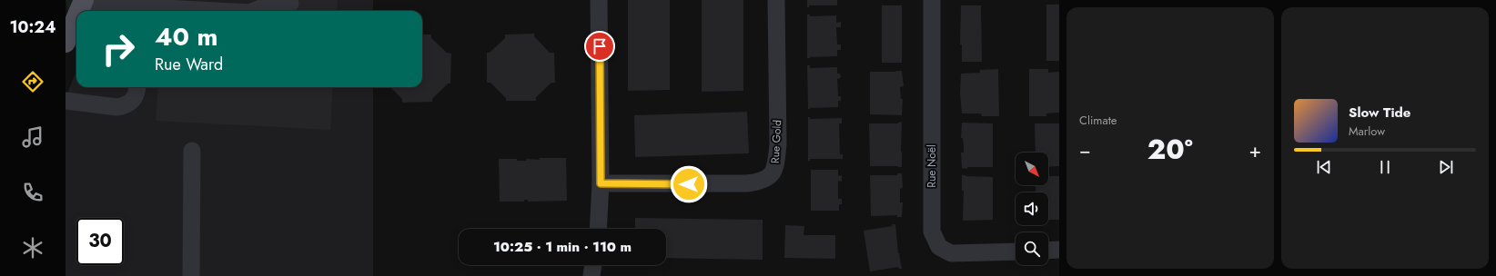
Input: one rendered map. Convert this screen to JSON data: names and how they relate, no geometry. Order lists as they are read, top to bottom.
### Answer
{
  "streets": {
    "street": ["Rue Gold", "Rue Noël"]
  },
  "north": "bottom right",
  "page": {
    "tabs": "10:24",
    "tile": "Climate",
    "turn": ["40 m", "Rue Ward"],
    "song": ["Slow Tide", "Marlow"],
    "heat": ["−", "20°", "+"],
    "limit": "30",
    "trip": "10:25 · 1 min · 110 m"
  }
}
